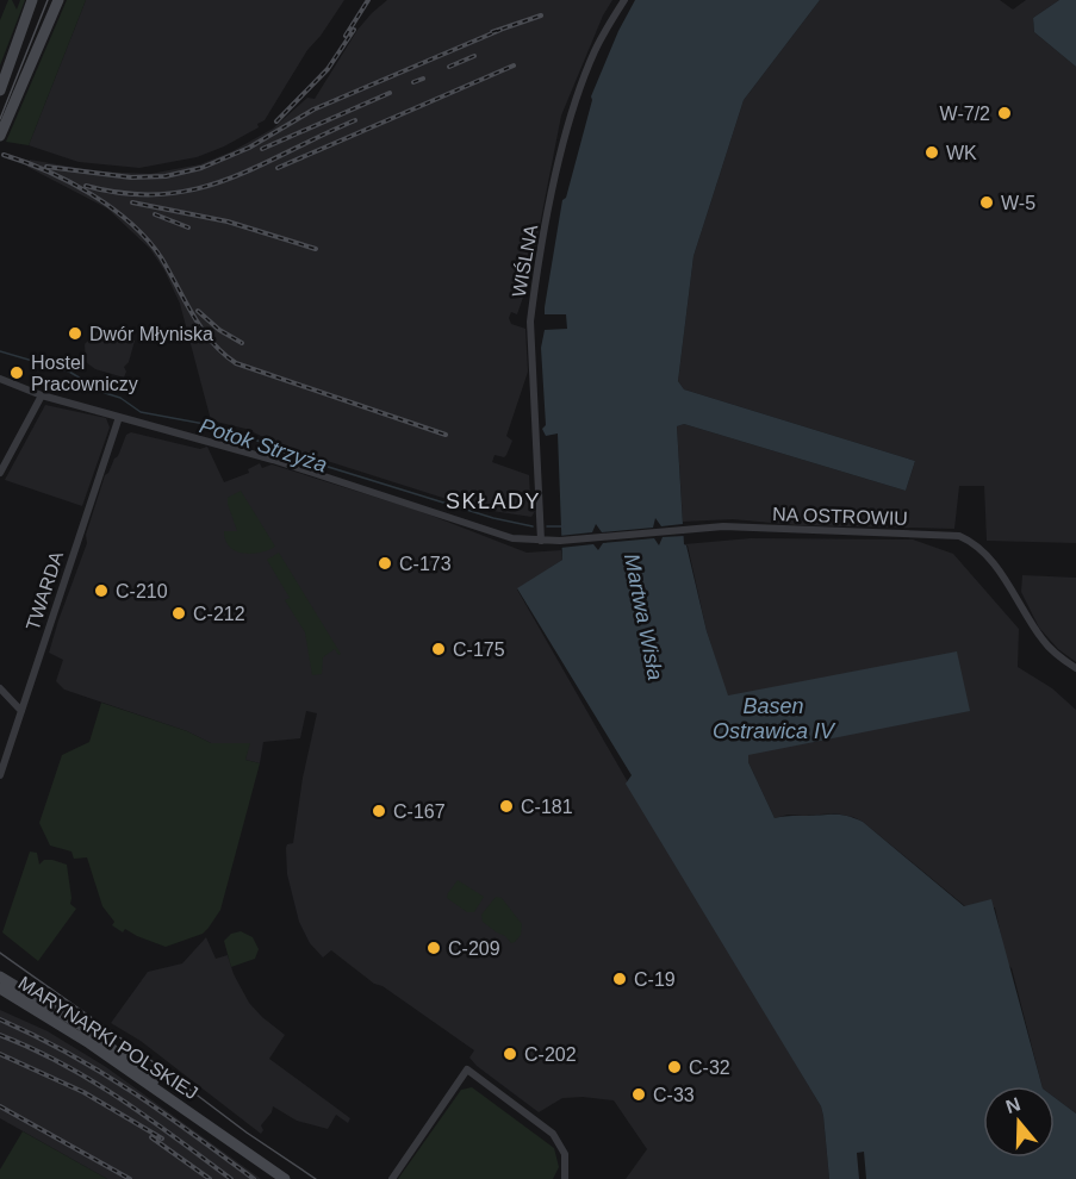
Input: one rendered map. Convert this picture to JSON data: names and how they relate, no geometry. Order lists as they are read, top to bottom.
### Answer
{
  "streets": {
    "main road": ["MARYNARKI POLSKIEJ"],
    "street": ["WIŚLNA", "NA OSTROWIU", "TWARDA"]
  },
  "crossings": [
    ["WIŚLNA", "NA OSTROWIU"],
    ["NA OSTROWIU", "TWARDA"]
  ],
  "districts": ["SKŁADY"],
  "water": ["Potok Strzyża", "Martwa Wisła", "Basen Ostrawica IV"],
  "places": [
    "W-7/2",
    "WK",
    "W-5",
    "Dwór Młyniska",
    "Hostel Pracowniczy",
    "C-173",
    "C-210",
    "C-212",
    "C-175",
    "C-181",
    "C-167",
    "C-209",
    "C-19",
    "C-202",
    "C-32",
    "C-33"
  ],
  "north": "top"
}
